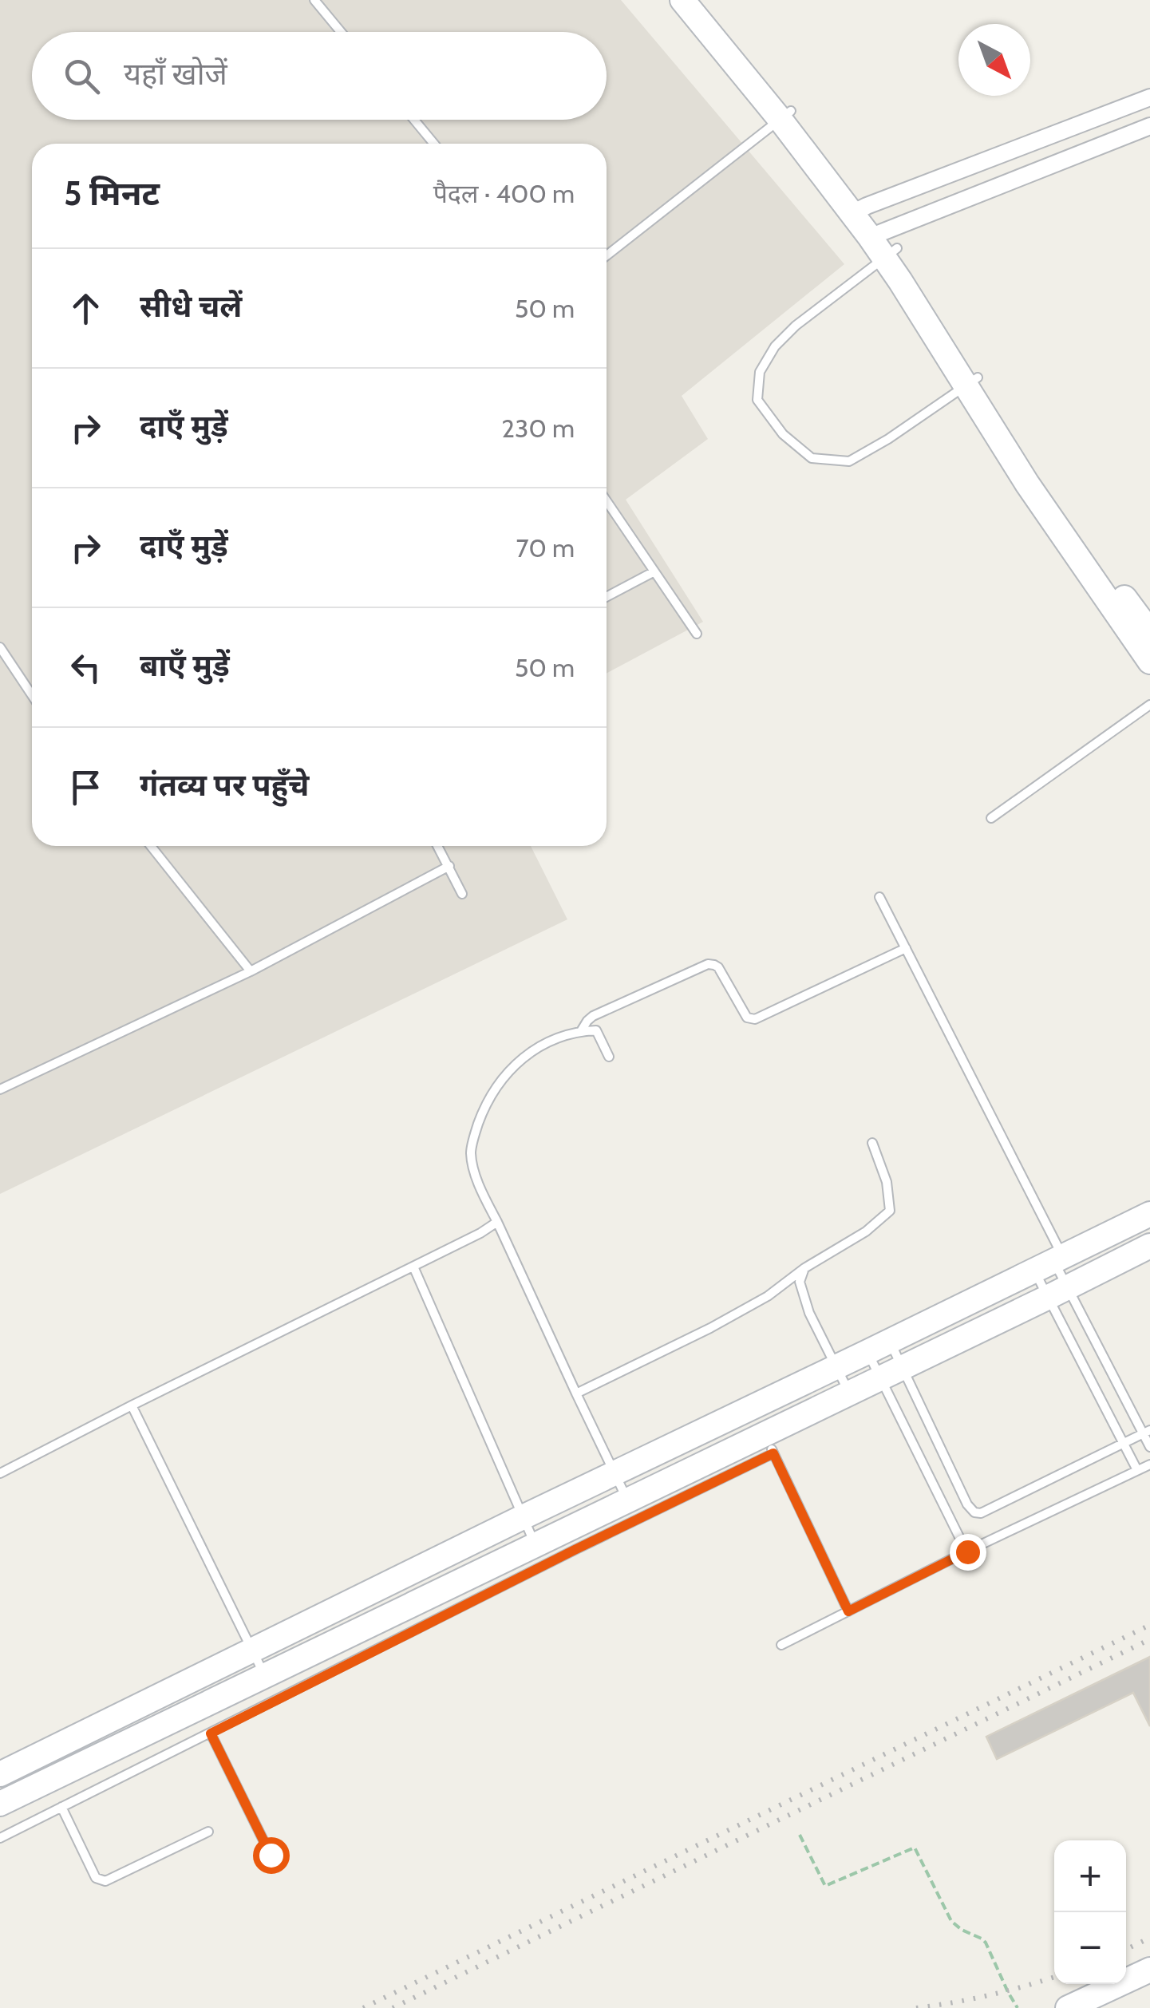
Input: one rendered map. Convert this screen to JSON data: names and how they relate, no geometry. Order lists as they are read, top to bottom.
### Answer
{
  "north": "bottom right",
  "page": {
    "search": "यहाँ खोजें",
    "heading": ["5 मिनट", "पैदल · 400 m"],
    "list": [
      ["सीधे चलें", "50 m"],
      ["दाएँ मुड़ें", "230 m"],
      ["दाएँ मुड़ें", "70 m"],
      ["बाएँ मुड़ें", "50 m"],
      "गंतव्य पर पहुँचे"
    ],
    "map_buttons": ["+", "−"]
  }
}
